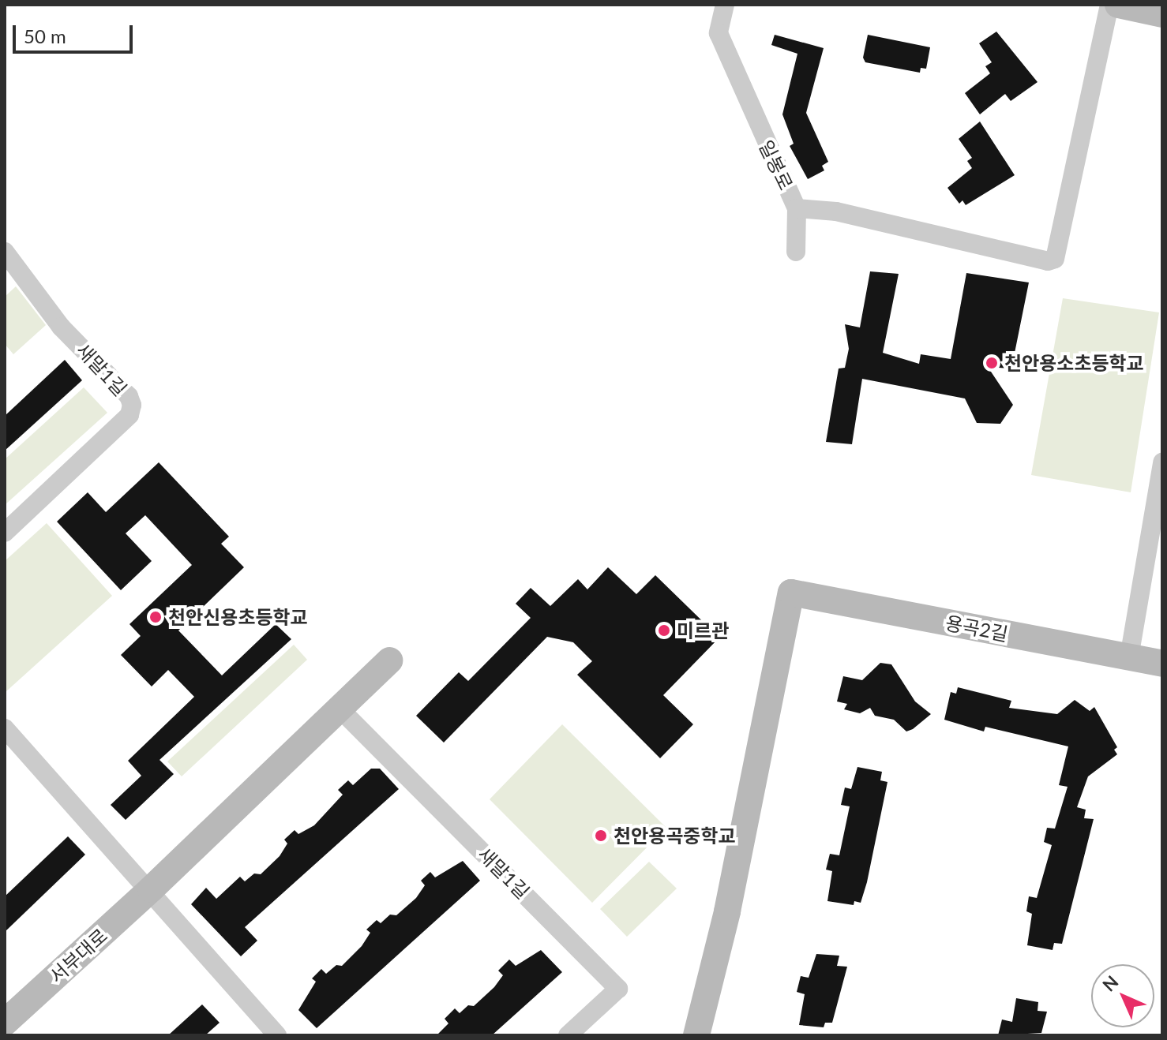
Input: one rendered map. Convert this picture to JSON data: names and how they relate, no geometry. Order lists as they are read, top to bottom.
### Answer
{
  "streets": {
    "street": [
      "일봉로",
      "새말1길",
      "용곡2길",
      "서부대로"
    ]
  },
  "places": [
    "천안용소초등학교",
    "천안신용초등학교",
    "미르관",
    "천안용곡중학교"
  ],
  "scale_bar": "50 m",
  "north": "top left"
}
